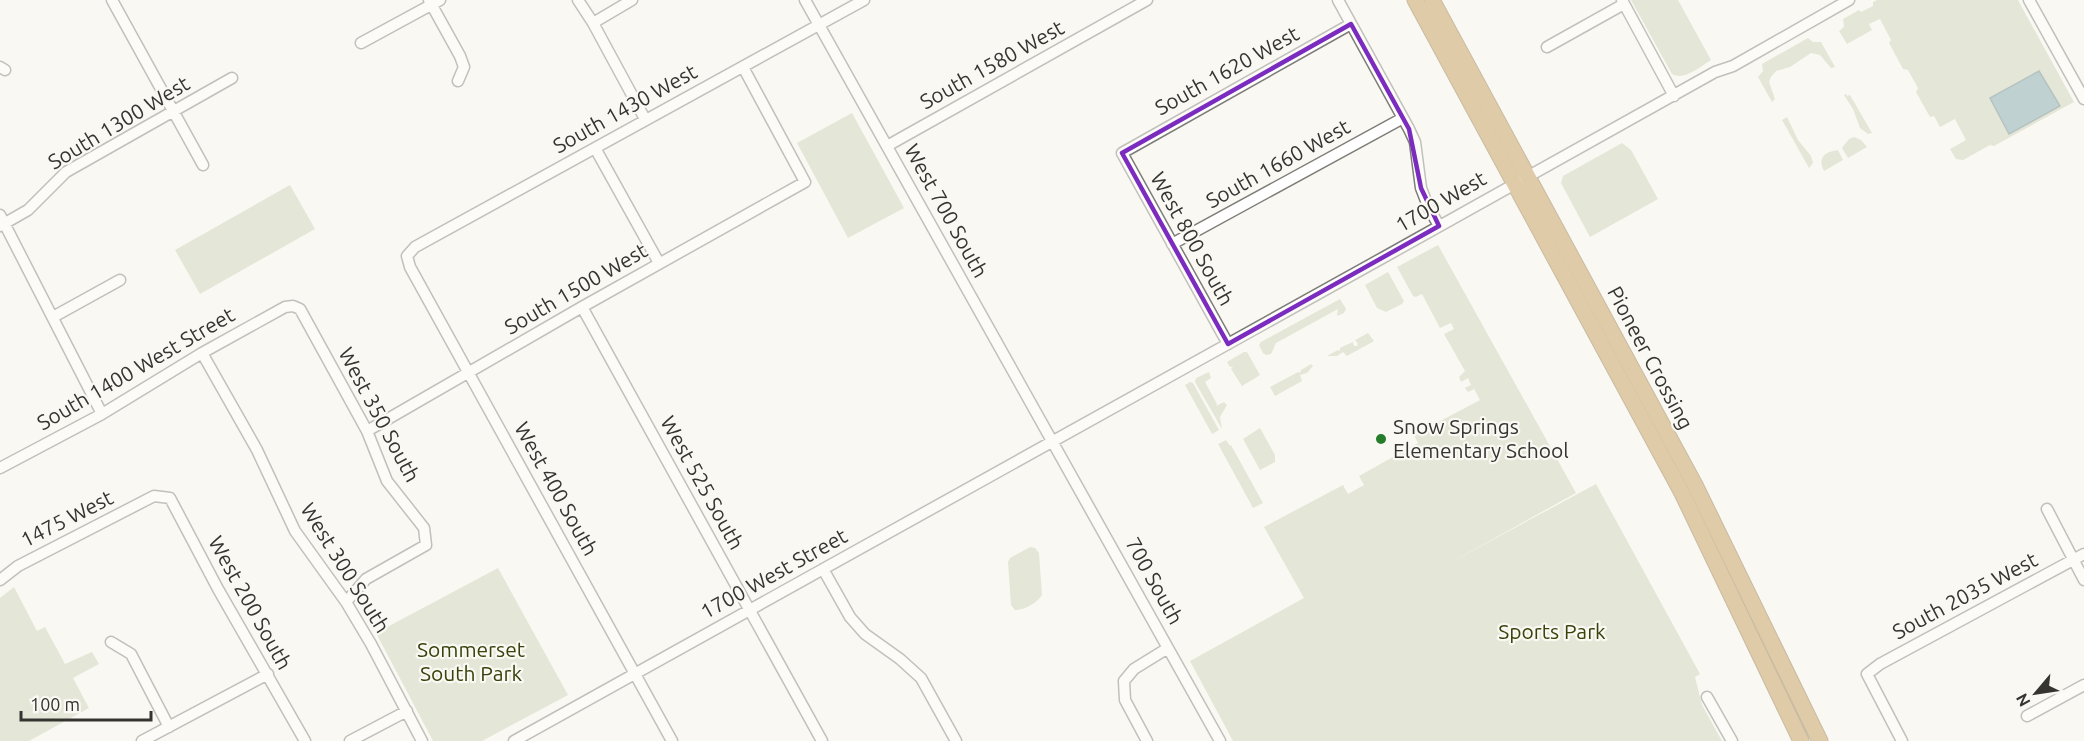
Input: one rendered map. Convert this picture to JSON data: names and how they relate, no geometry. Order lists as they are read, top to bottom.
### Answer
{
  "streets": {
    "highway": ["Pioneer Crossing"],
    "street": [
      "South 1580 West",
      "South 1620 West",
      "South 1430 West",
      "South 1300 West",
      "South 1660 West",
      "1700 West",
      "West 700 South",
      "West 800 South",
      "South 1500 West",
      "South 1400 West Street",
      "West 350 South",
      "West 525 South",
      "West 400 South",
      "1475 West",
      "West 300 South",
      "1700 West Street",
      "700 South",
      "South 2035 West",
      "West 200 South"
    ]
  },
  "crossings": [
    ["South 1580 West", "West 700 South"],
    ["South 1620 West", "West 800 South"],
    ["South 1430 West", "West 700 South"],
    ["South 1430 West", "South 1500 West"],
    ["South 1430 West", "West 400 South"],
    ["South 1660 West", "West 800 South"],
    ["1700 West", "West 700 South"],
    ["1700 West", "West 800 South"],
    ["1700 West", "Pioneer Crossing"],
    ["1700 West", "1700 West Street"],
    ["1700 West", "700 South"],
    ["West 700 South", "1700 West Street"],
    ["West 700 South", "700 South"],
    ["South 1500 West", "West 350 South"],
    ["South 1500 West", "West 525 South"],
    ["South 1500 West", "West 400 South"],
    ["South 1400 West Street", "West 350 South"],
    ["South 1400 West Street", "West 300 South"],
    ["West 350 South", "West 300 South"],
    ["West 525 South", "1700 West Street"],
    ["West 400 South", "1700 West Street"],
    ["1475 West", "West 200 South"],
    ["1700 West Street", "700 South"]
  ],
  "parks": ["Sports Park", "Sommerset South Park"],
  "places": ["Snow Springs Elementary School"],
  "scale_bar": "100 m",
  "north": "bottom left"
}
